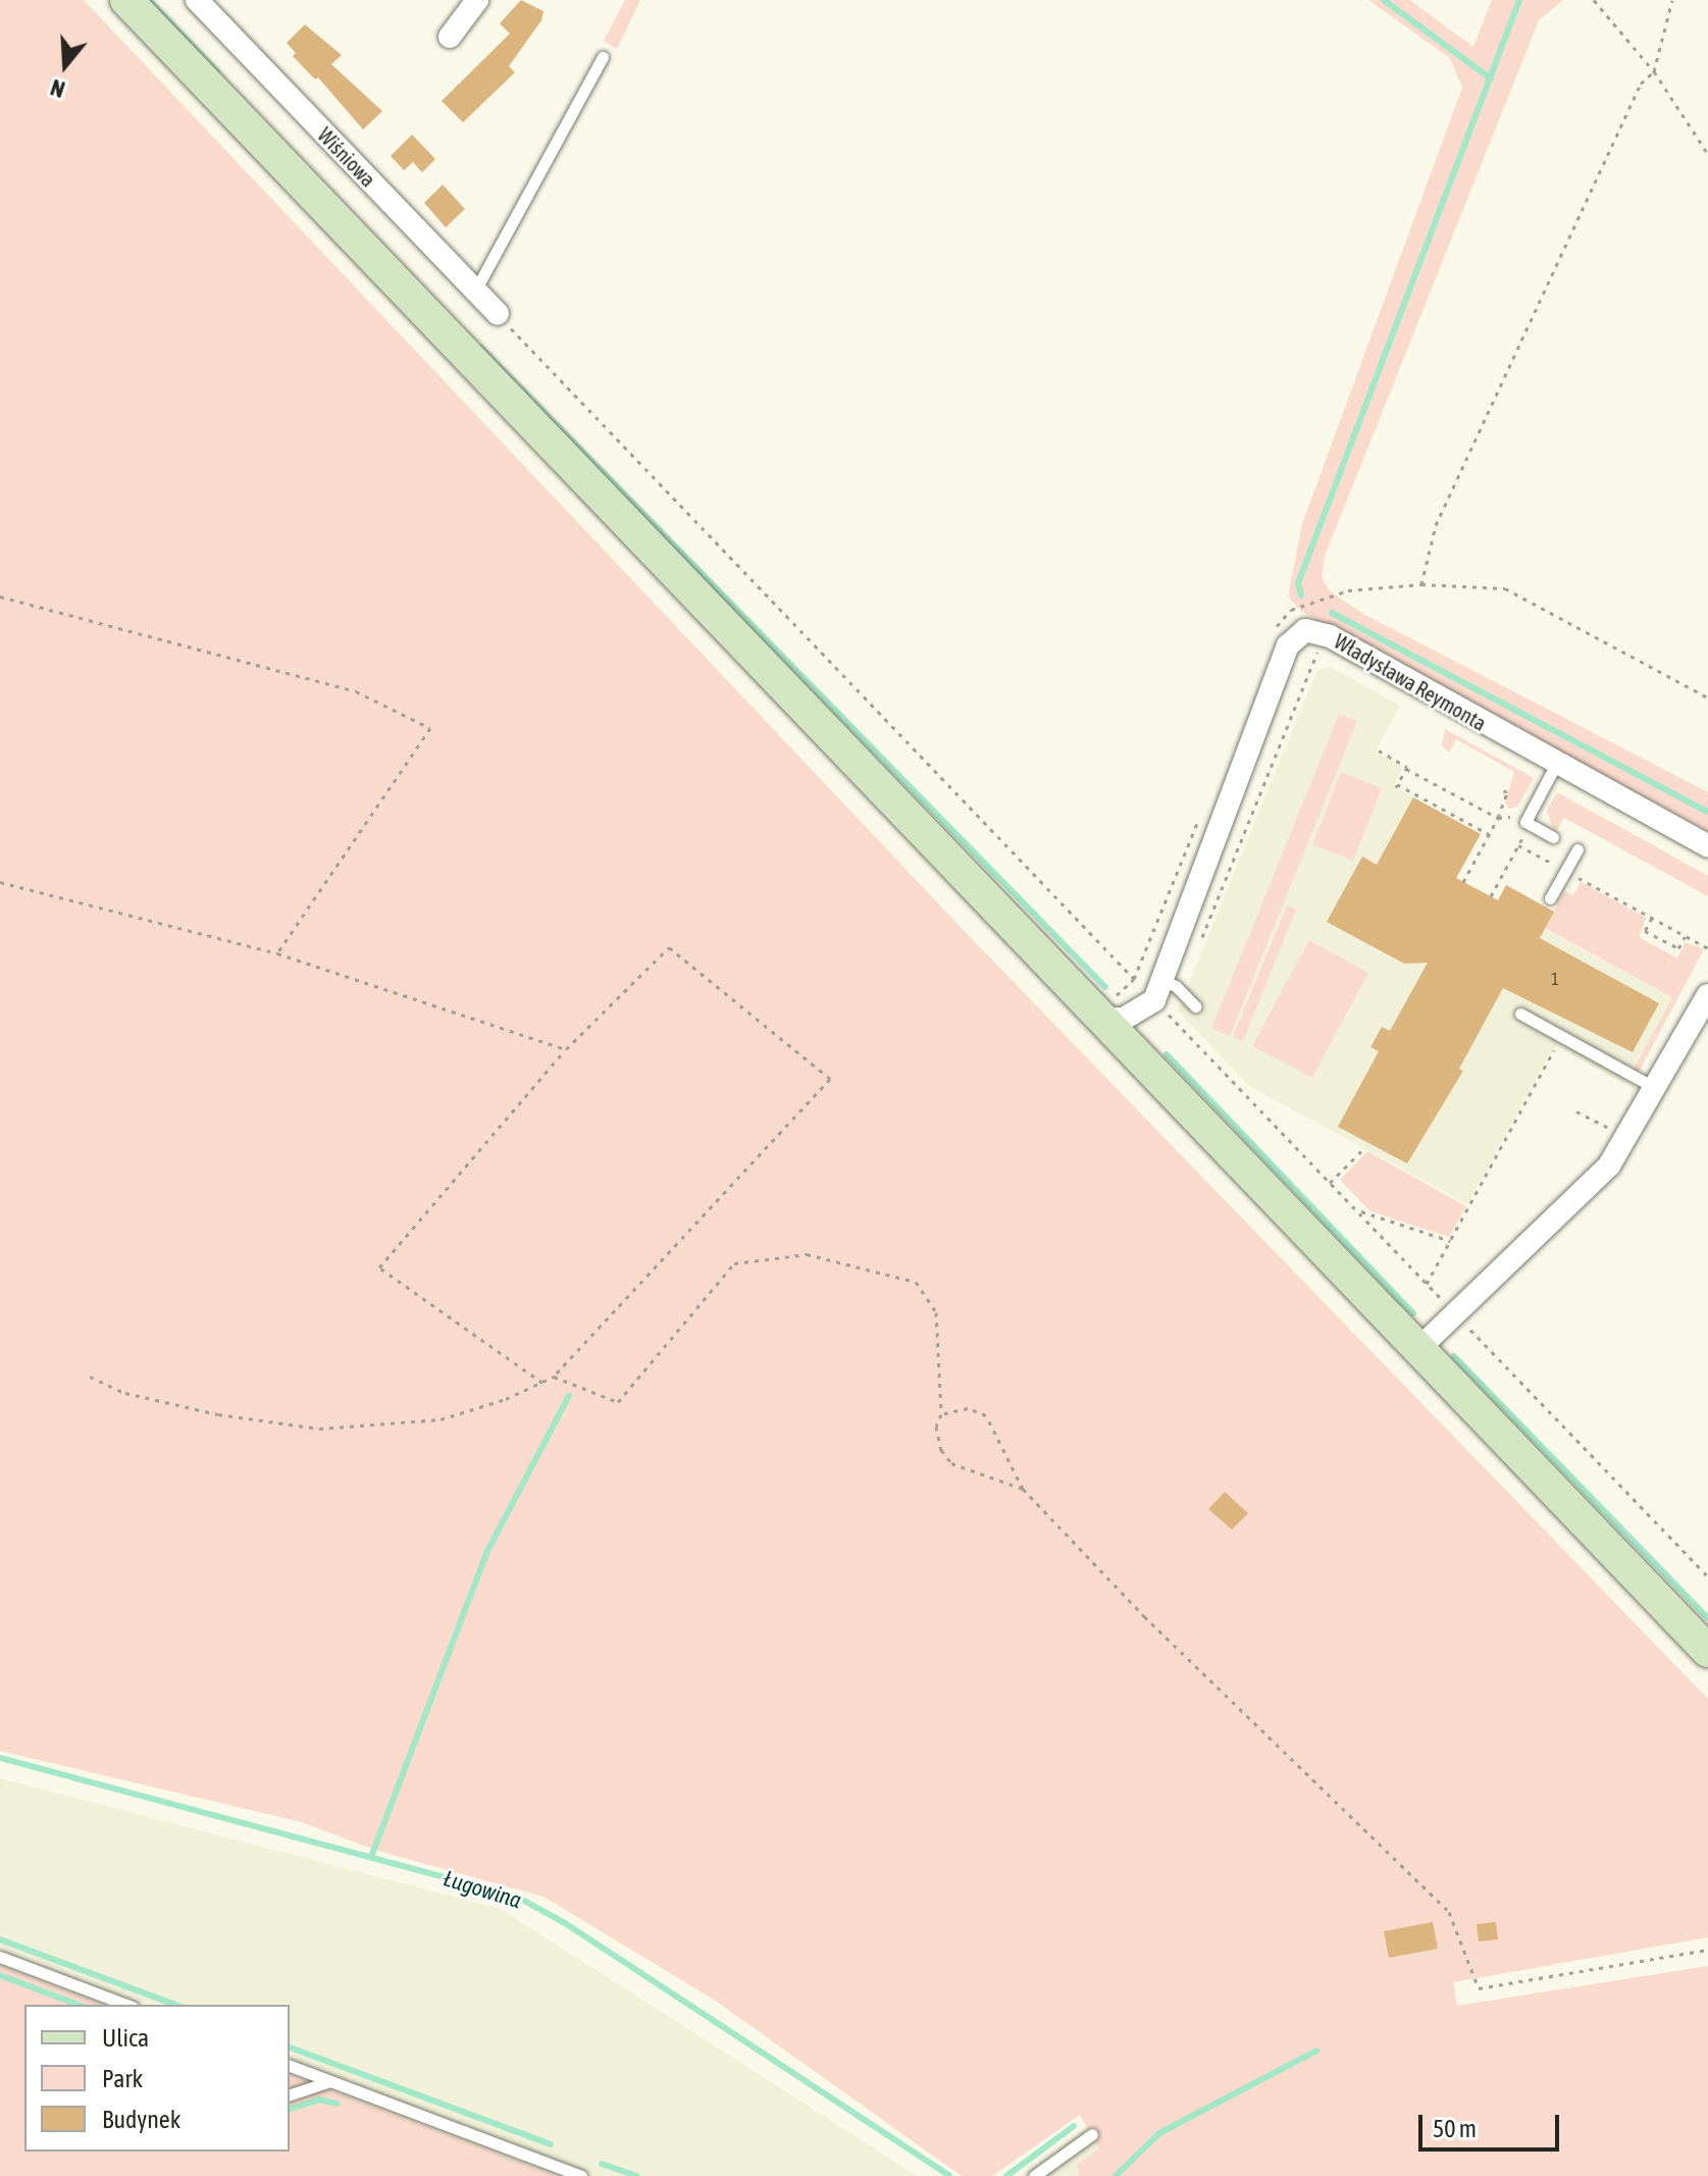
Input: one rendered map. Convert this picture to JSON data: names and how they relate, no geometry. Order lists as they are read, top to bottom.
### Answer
{
  "streets": {
    "street": ["Wiśniowa", "Władysława Reymonta"]
  },
  "water": ["Ługowina"],
  "house_numbers": ["1"],
  "legend": ["Ulica", "Park", "Budynek"],
  "scale_bar": "50 m",
  "north": "bottom"
}
